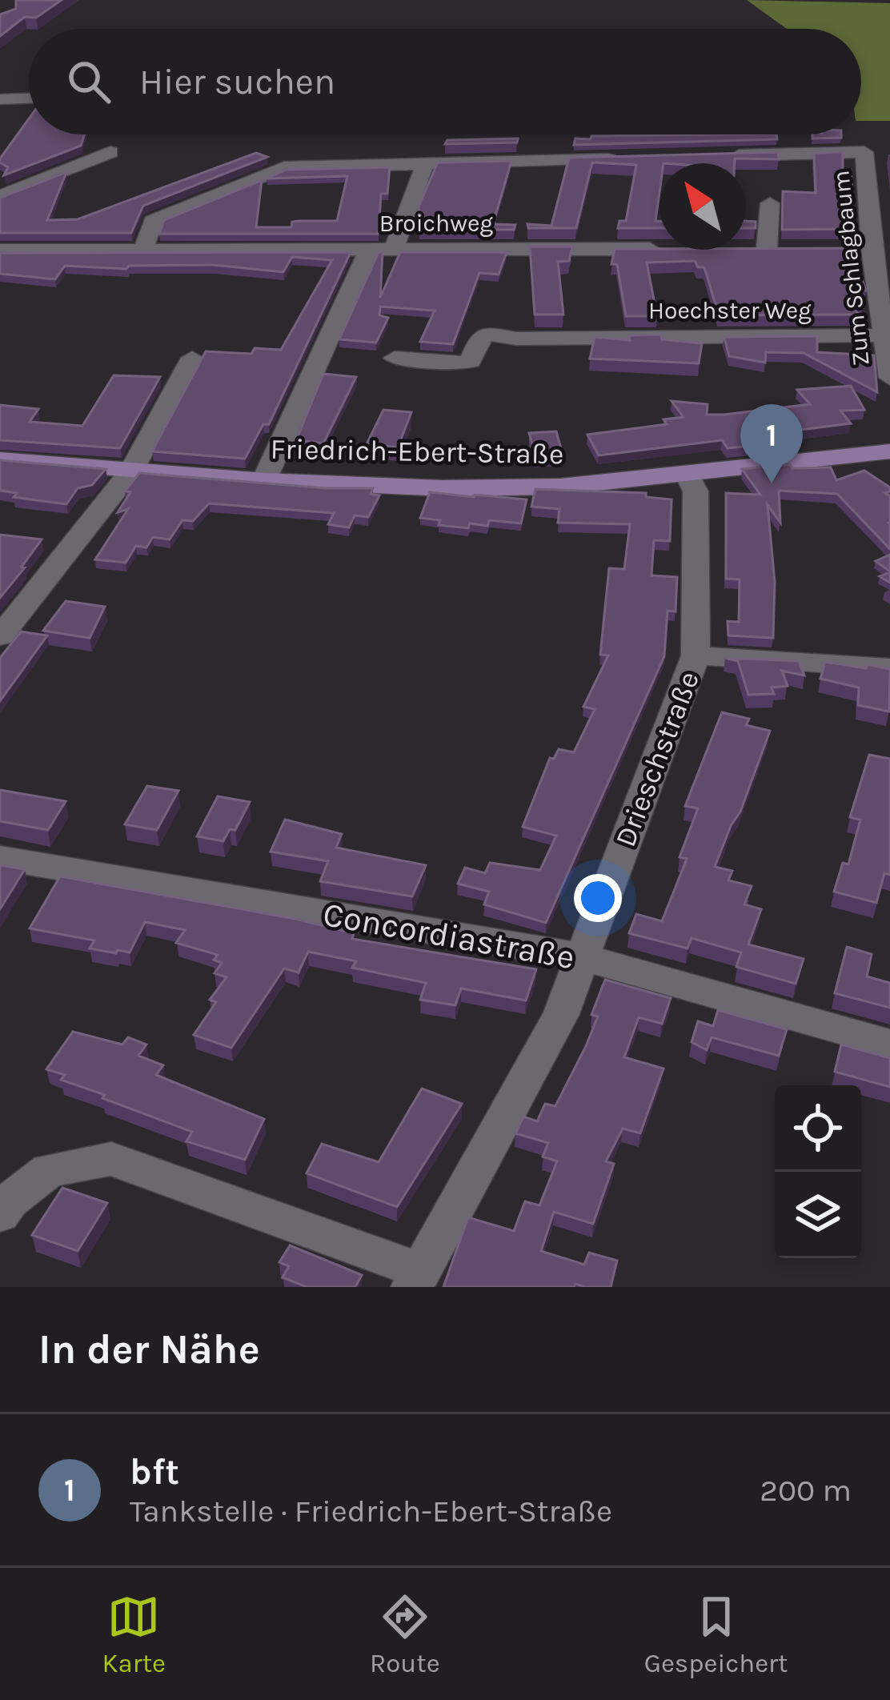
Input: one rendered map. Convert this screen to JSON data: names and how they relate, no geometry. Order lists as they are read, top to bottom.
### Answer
{
  "streets": {
    "main road": ["Friedrich-Ebert-Straße"],
    "street": [
      "Broichweg",
      "Zum Schlagbaum",
      "Hoechster Weg",
      "Drieschstraße",
      "Concordiastraße"
    ]
  },
  "crossings": [
    ["Zum Schlagbaum", "Hoechster Weg"],
    ["Friedrich-Ebert-Straße", "Drieschstraße"],
    ["Drieschstraße", "Concordiastraße"]
  ],
  "north": "top left",
  "page": {
    "search": "Hier suchen",
    "pins": "1",
    "heading": "In der Nähe",
    "list": [
      {
        "mark": "1",
        "name": "bft",
        "note": "Tankstelle · Friedrich-Ebert-Straße",
        "value": "200 m"
      }
    ],
    "nav": ["Karte", "Route", "Gespeichert"]
  }
}
